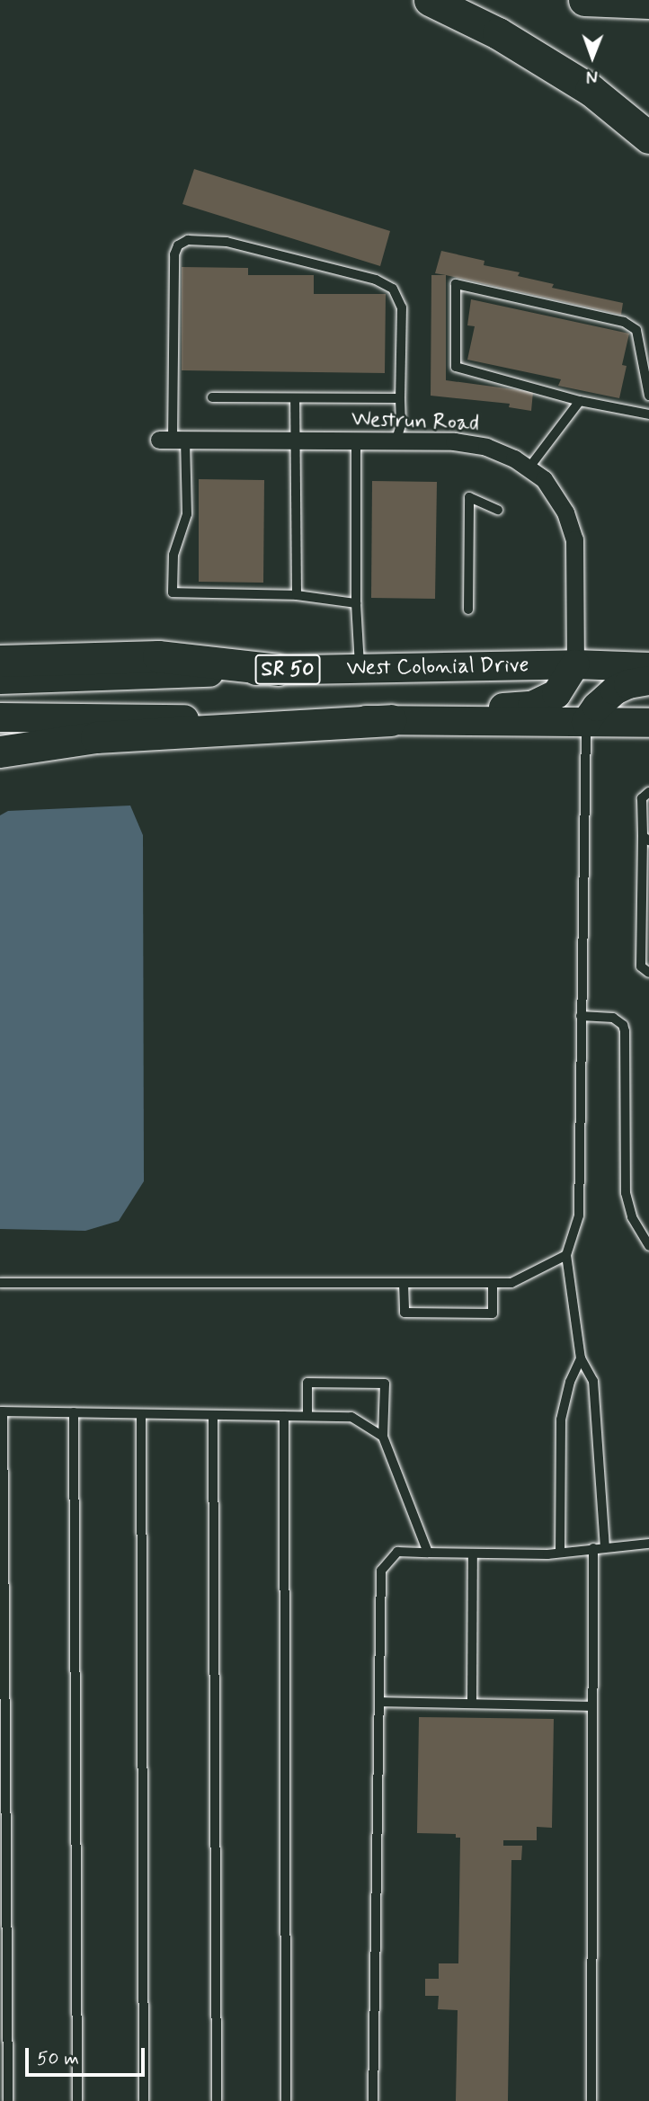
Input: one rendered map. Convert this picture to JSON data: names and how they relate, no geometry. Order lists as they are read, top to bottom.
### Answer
{
  "streets": {
    "highway": ["West Colonial Drive", "SR 50"],
    "street": ["Westrun Road"]
  },
  "crossings": [
    ["Westrun Road", "West Colonial Drive"]
  ],
  "scale_bar": "50 m",
  "north": "bottom"
}
